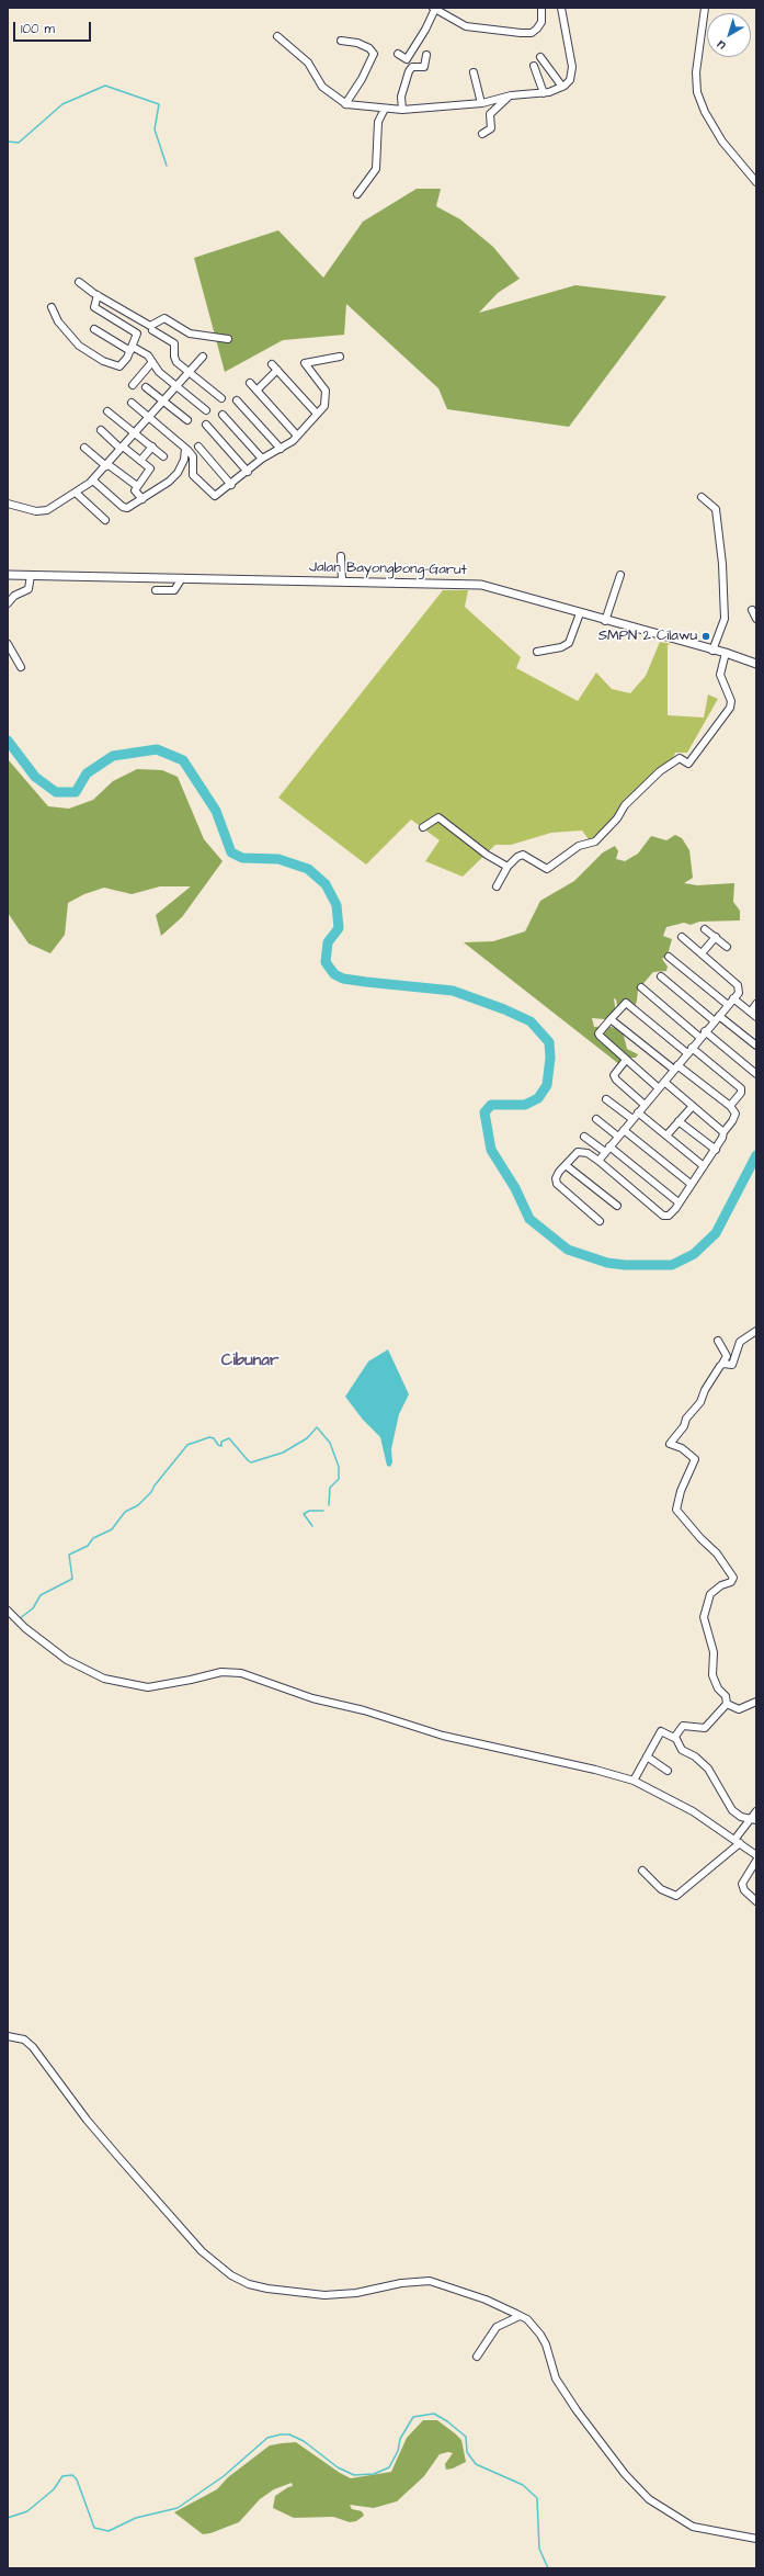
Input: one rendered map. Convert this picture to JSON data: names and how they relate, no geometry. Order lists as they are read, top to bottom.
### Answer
{
  "streets": {
    "main road": ["Jalan Bayongbong-Garut"]
  },
  "districts": ["Cibunar"],
  "places": ["SMPN 2 Cilawu"],
  "scale_bar": "100 m",
  "north": "bottom left"
}
